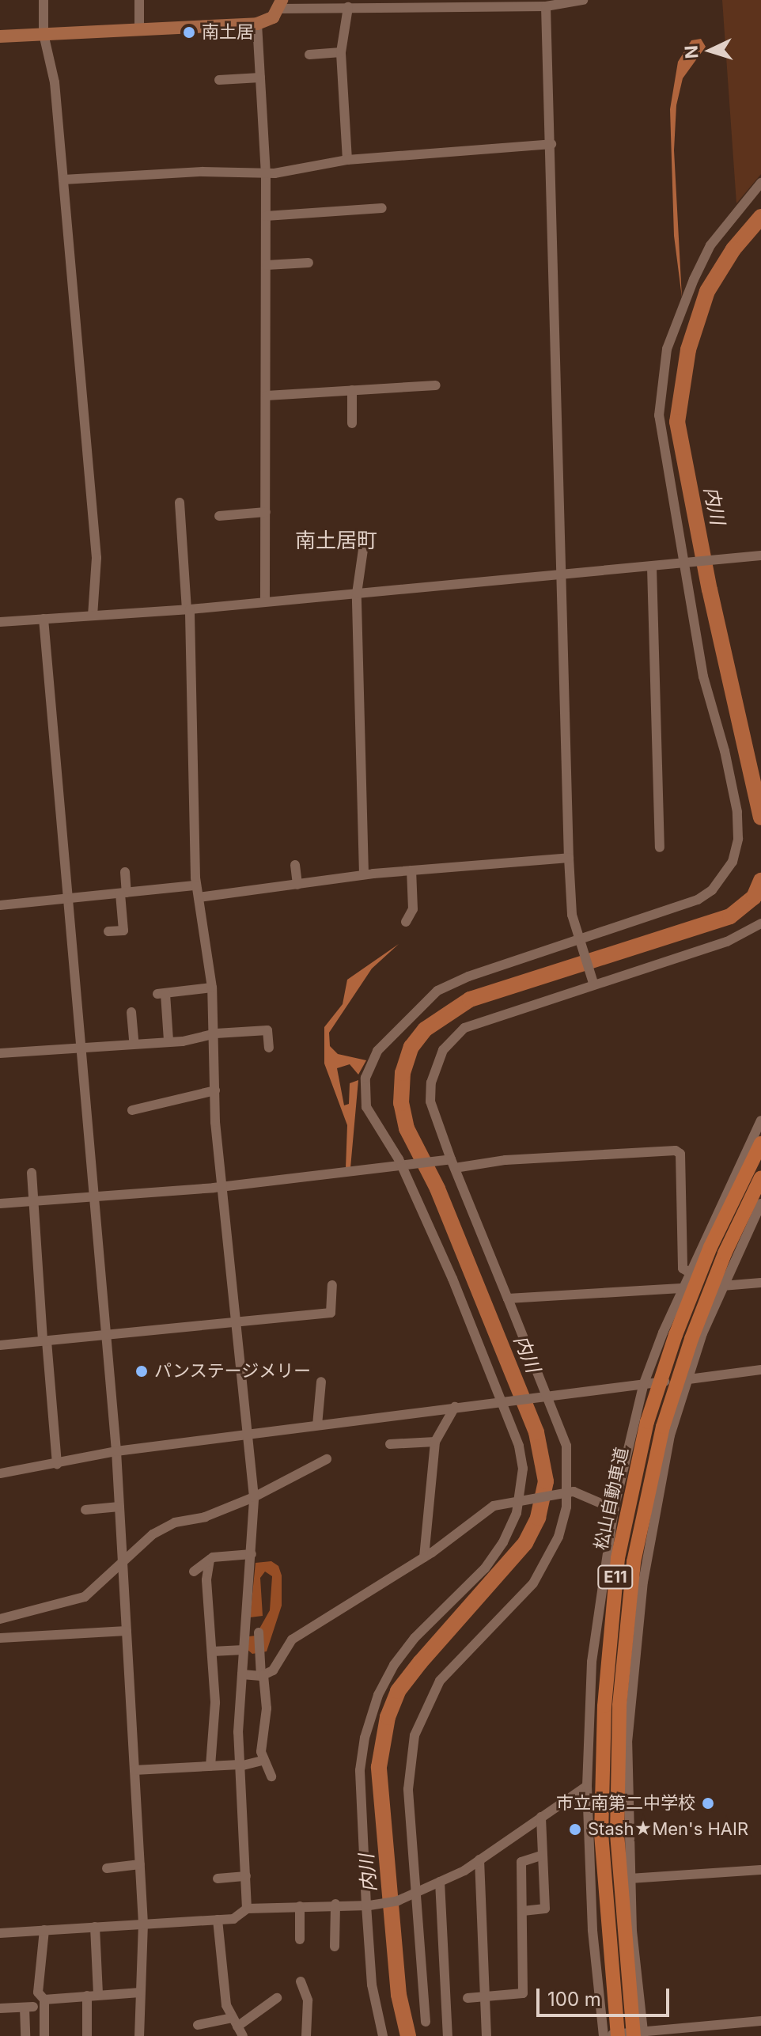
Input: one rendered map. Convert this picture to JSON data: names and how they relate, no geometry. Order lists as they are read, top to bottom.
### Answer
{
  "streets": {
    "highway": ["松山自動車道", "E11"]
  },
  "districts": ["南土居町"],
  "water": ["内川"],
  "places": [
    "南土居",
    "パンステージメリー",
    "市立南第二中学校",
    "Stash★Men's HAIR"
  ],
  "scale_bar": "100 m",
  "north": "left"
}
